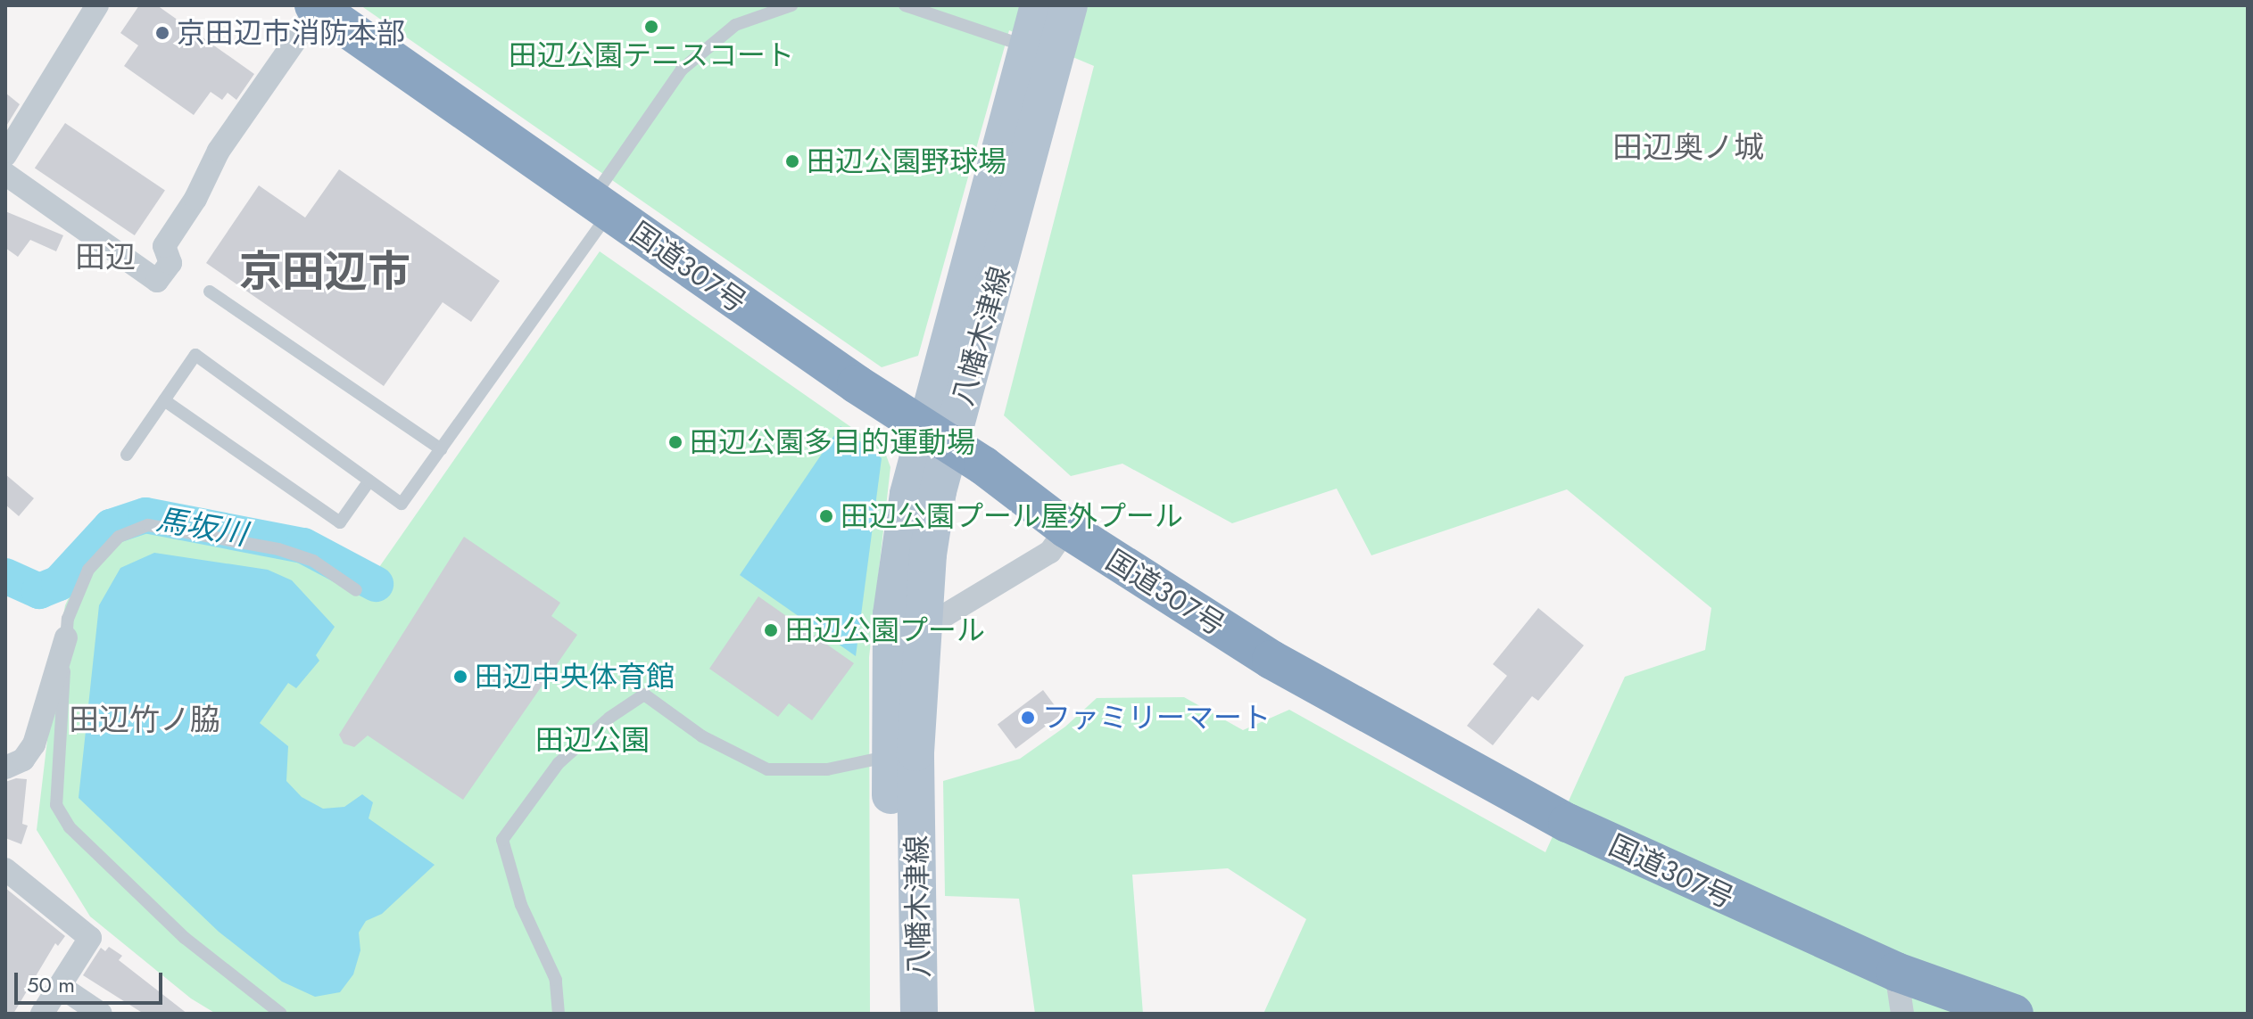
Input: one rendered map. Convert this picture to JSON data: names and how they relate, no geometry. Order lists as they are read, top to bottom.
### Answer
{
  "streets": {
    "highway": ["国道307号"],
    "main road": ["八幡木津線"]
  },
  "crossings": [
    ["国道307号", "八幡木津線"]
  ],
  "districts": [
    "田辺奥ノ城",
    "田辺",
    "京田辺市",
    "田辺竹ノ脇"
  ],
  "water": ["馬坂川"],
  "parks": ["田辺公園"],
  "places": [
    "田辺公園テニスコート",
    "京田辺市消防本部",
    "田辺公園野球場",
    "田辺公園多目的運動場",
    "田辺公園プール屋外プール",
    "田辺公園プール",
    "田辺中央体育館",
    "ファミリーマート"
  ],
  "scale_bar": "50 m"
}
